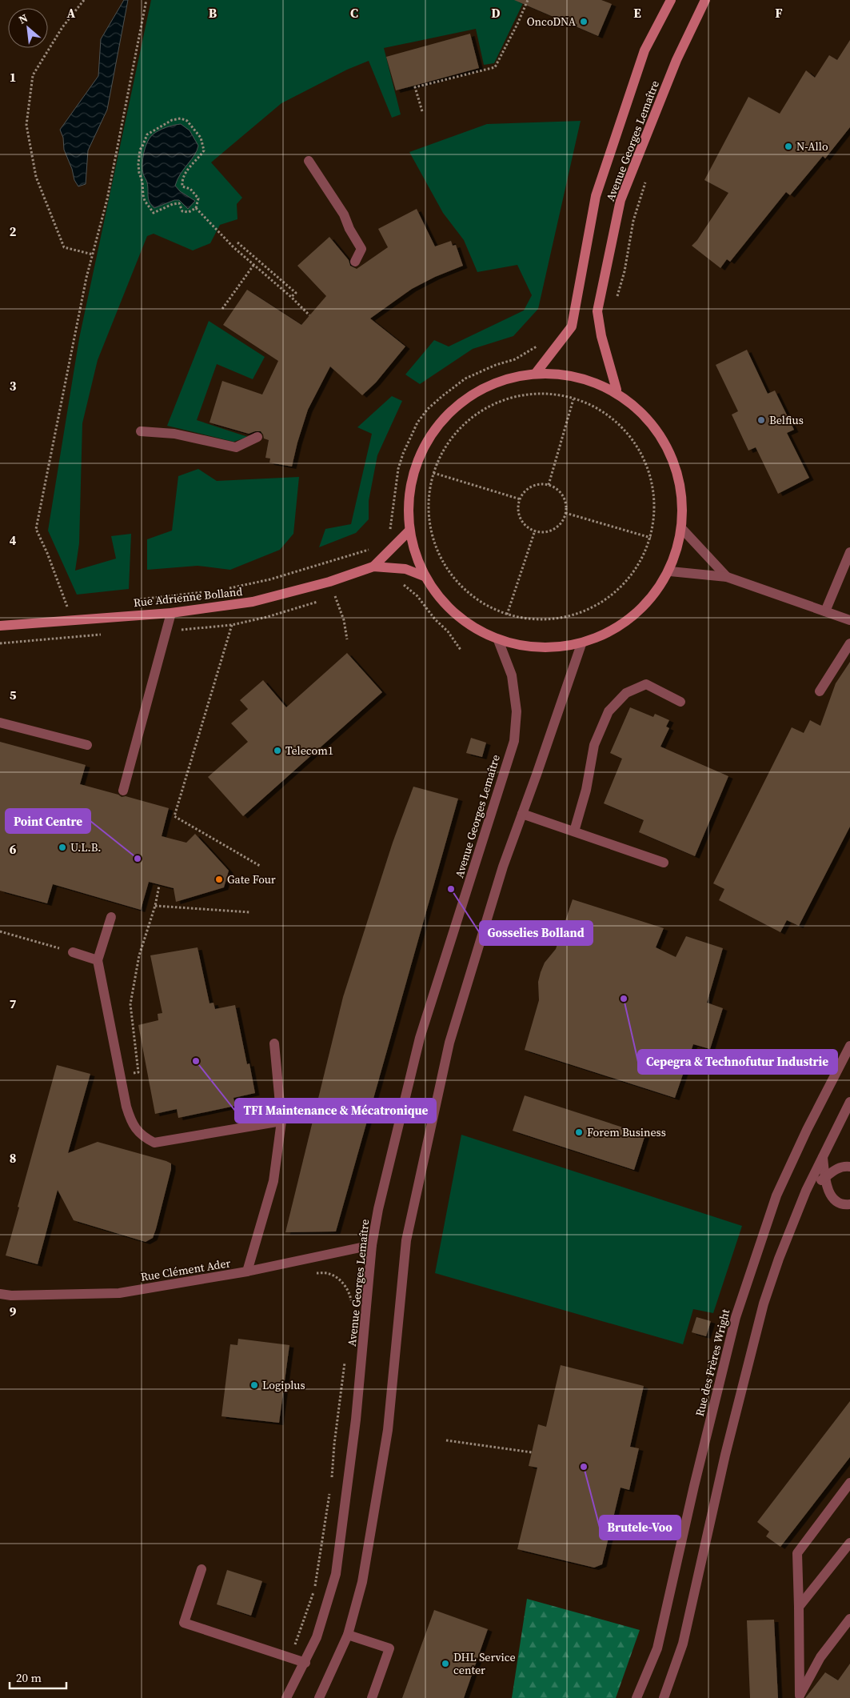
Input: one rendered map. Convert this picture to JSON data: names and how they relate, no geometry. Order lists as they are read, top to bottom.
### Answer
{
  "streets": {
    "street": [
      "Avenue Georges Lemaître",
      "Rue Adrienne Bolland",
      "Rue Clément Ader",
      "Rue des Frères Wright"
    ]
  },
  "crossings": [
    ["Avenue Georges Lemaître", "Rue Clément Ader"]
  ],
  "places": [
    "OncoDNA",
    "N-Allo",
    "Belfius",
    "Telecom1",
    "U.L.B.",
    "Point Centre",
    "Gate Four",
    "Gosselies Bolland",
    "Cepegra & Technofutur Industrie",
    "TFI Maintenance & Mécatronique",
    "Forem Business",
    "Logiplus",
    "Brutele-Voo",
    "DHL Service center"
  ],
  "scale_bar": "20 m",
  "north": "top left",
  "grid": {
    "columns": [
      "A",
      "B",
      "C",
      "D",
      "E",
      "F"
    ],
    "rows": [
      "1",
      "2",
      "3",
      "4",
      "5",
      "6",
      "7",
      "8",
      "9"
    ]
  }
}
